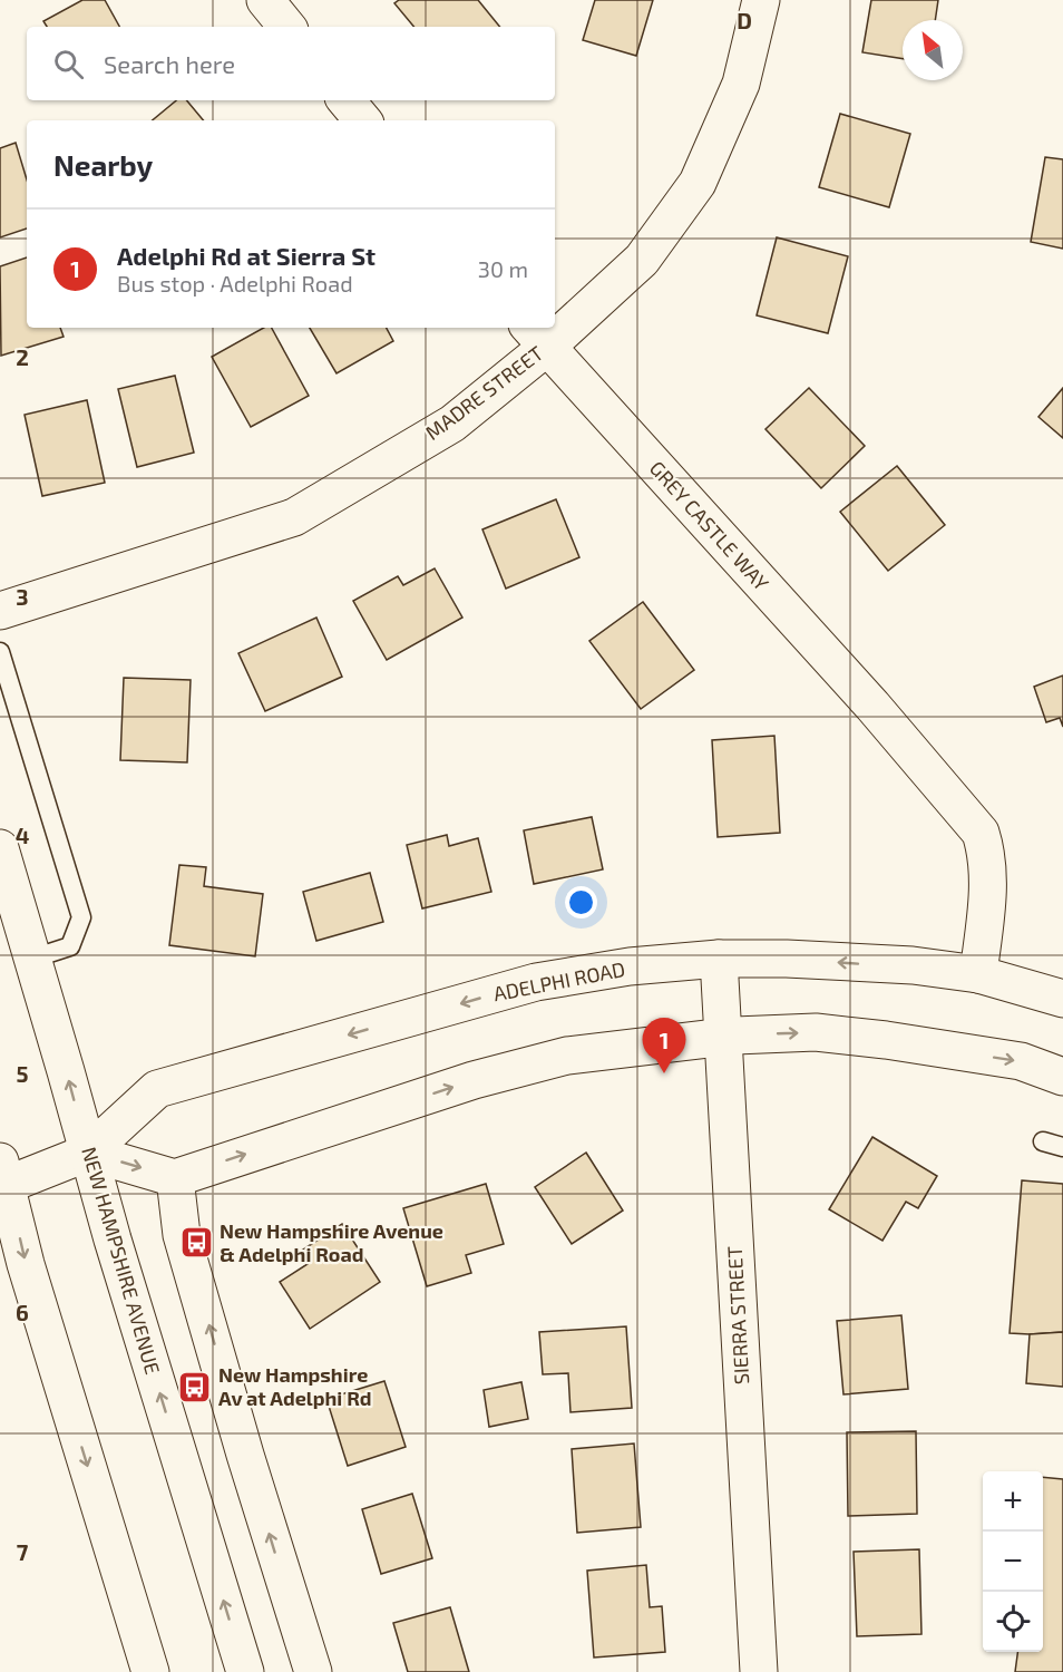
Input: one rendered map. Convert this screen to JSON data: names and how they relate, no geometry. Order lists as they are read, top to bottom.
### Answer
{
  "streets": {
    "main road": [
      "MADRE STREET",
      "GREY CASTLE WAY",
      "ADELPHI ROAD",
      "NEW HAMPSHIRE AVENUE",
      "SIERRA STREET"
    ]
  },
  "crossings": [
    ["MADRE STREET", "GREY CASTLE WAY"],
    ["GREY CASTLE WAY", "ADELPHI ROAD"],
    ["ADELPHI ROAD", "NEW HAMPSHIRE AVENUE"],
    ["ADELPHI ROAD", "SIERRA STREET"]
  ],
  "places": {
    "bus stop": ["New Hampshire Avenue & Adelphi Road", "New Hampshire Av at Adelphi Rd"]
  },
  "north": "top left",
  "page": {
    "search": "Search here",
    "heading": "Nearby",
    "list": [
      {
        "mark": "1",
        "name": "Adelphi Rd at Sierra St",
        "note": "Bus stop · Adelphi Road",
        "value": "30 m"
      }
    ],
    "pins": "1",
    "map_buttons": ["+", "−"]
  },
  "grid": {
    "columns": ["D"],
    "rows": [
      "2",
      "3",
      "4",
      "5",
      "6",
      "7"
    ]
  }
}
